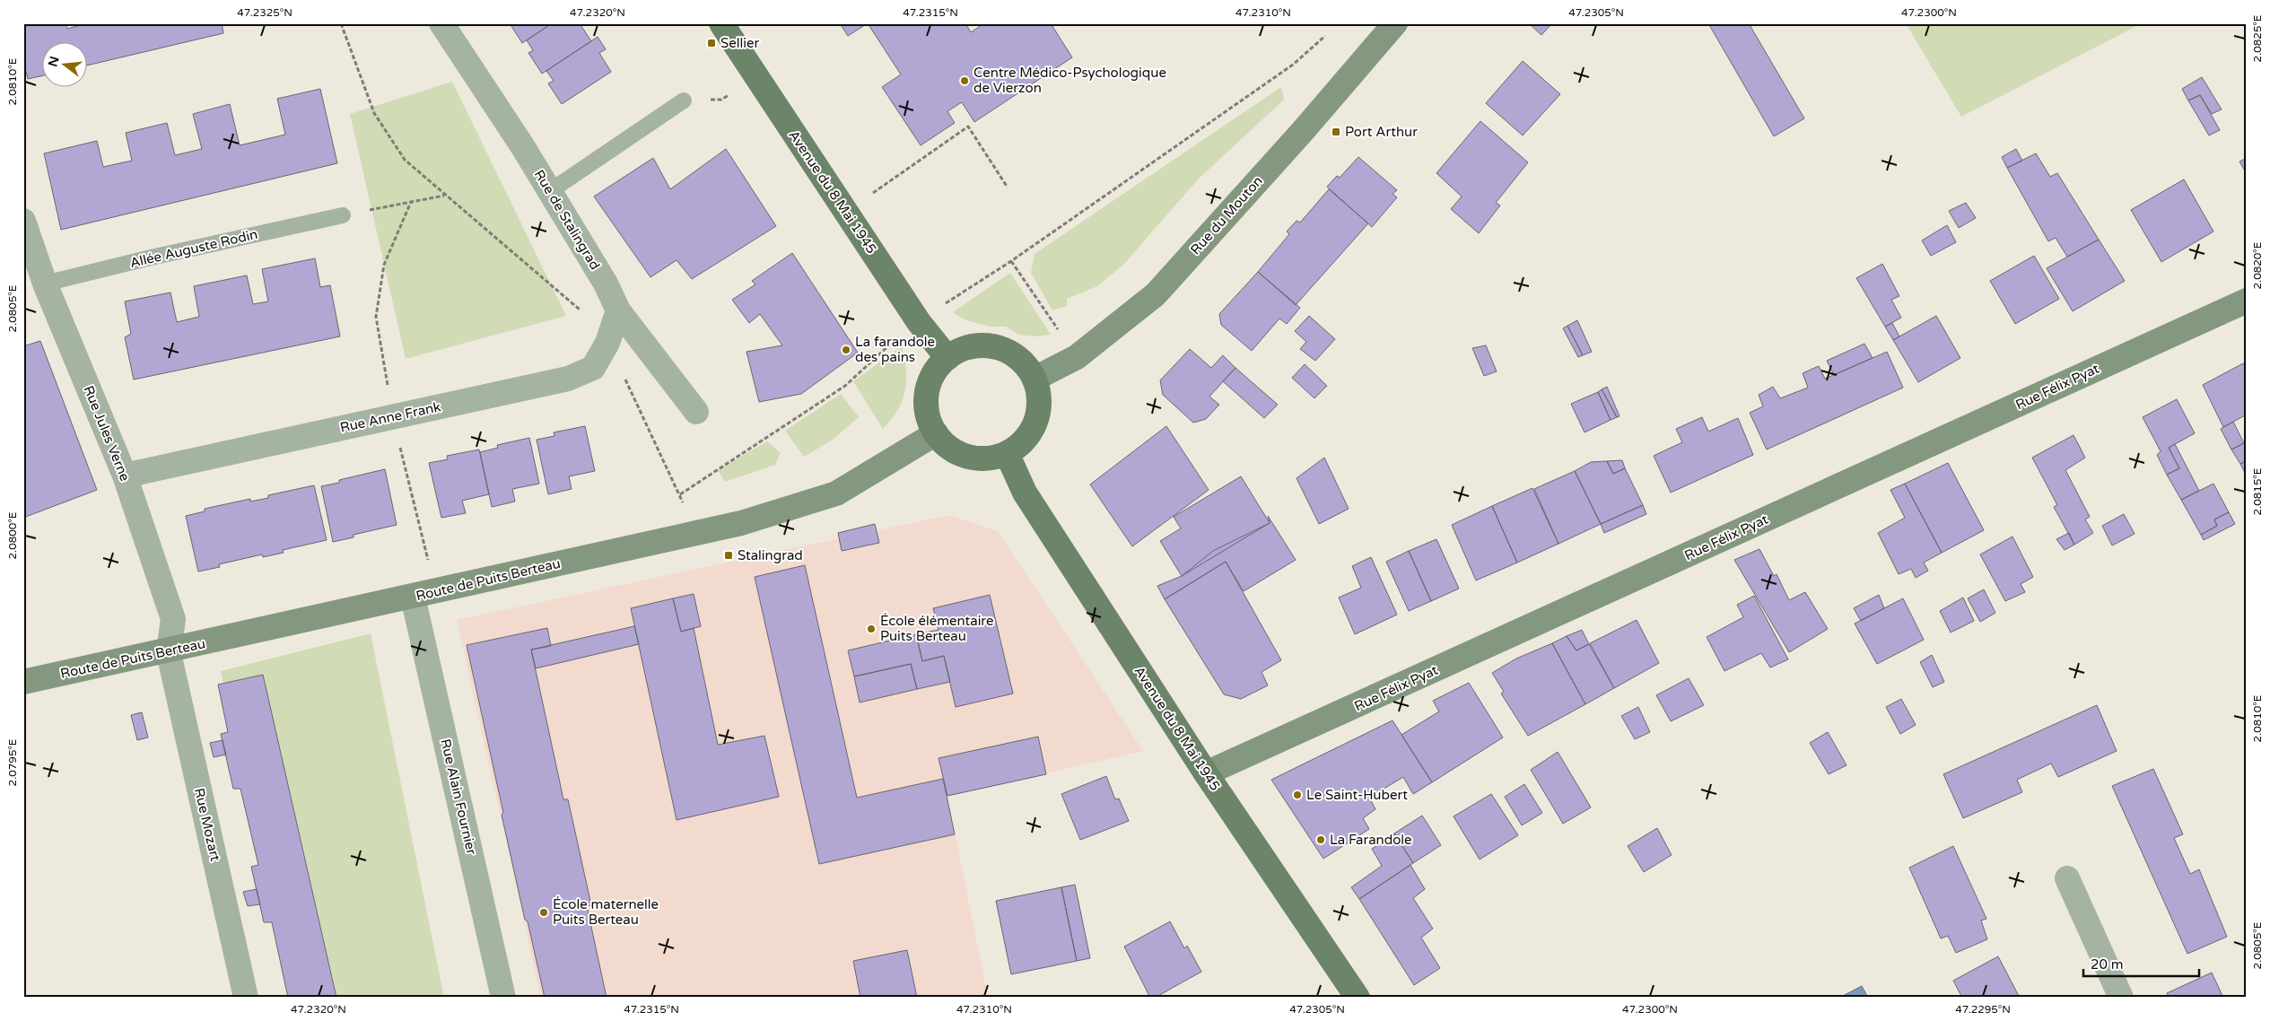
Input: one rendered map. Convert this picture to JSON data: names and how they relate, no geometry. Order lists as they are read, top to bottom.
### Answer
{
  "streets": {
    "main road": ["Avenue du 8 Mai 1945"],
    "street": [
      "Rue du Mouton",
      "Rue de Stalingrad",
      "Rue Félix Pyat",
      "Rue Anne Frank",
      "Rue Jules Verne",
      "Route de Puits Berteau",
      "Rue Alain Fournier",
      "Rue Mozart"
    ],
    "lane": ["Allée Auguste Rodin"]
  },
  "crossings": [
    ["Avenue du 8 Mai 1945", "Rue du Mouton"],
    ["Avenue du 8 Mai 1945", "Rue Félix Pyat"],
    ["Avenue du 8 Mai 1945", "Route de Puits Berteau"],
    ["Rue du Mouton", "Route de Puits Berteau"],
    ["Rue de Stalingrad", "Rue Anne Frank"],
    ["Allée Auguste Rodin", "Rue Jules Verne"],
    ["Rue Anne Frank", "Rue Jules Verne"],
    ["Rue Jules Verne", "Route de Puits Berteau"],
    ["Rue Jules Verne", "Rue Mozart"],
    ["Route de Puits Berteau", "Rue Alain Fournier"],
    ["Route de Puits Berteau", "Rue Mozart"]
  ],
  "places": {
    "transit": ["Sellier", "Port Arthur", "Stalingrad"],
    "other": [
      "Centre Médico-Psychologique de Vierzon",
      "La farandole des pains",
      "École élémentaire Puits Berteau",
      "Le Saint-Hubert",
      "La Farandole",
      "École maternelle Puits Berteau"
    ]
  },
  "scale_bar": "20 m",
  "north": "left",
  "coordinates": [
    "47.2325°N",
    "47.2320°N",
    "47.2315°N",
    "47.2310°N",
    "47.2305°N",
    "47.2300°N",
    "2.0825°E",
    "2.0810°E",
    "2.0820°E",
    "2.0805°E",
    "2.0815°E",
    "2.0800°E",
    "2.0795°E",
    "47.2295°N"
  ]
}
